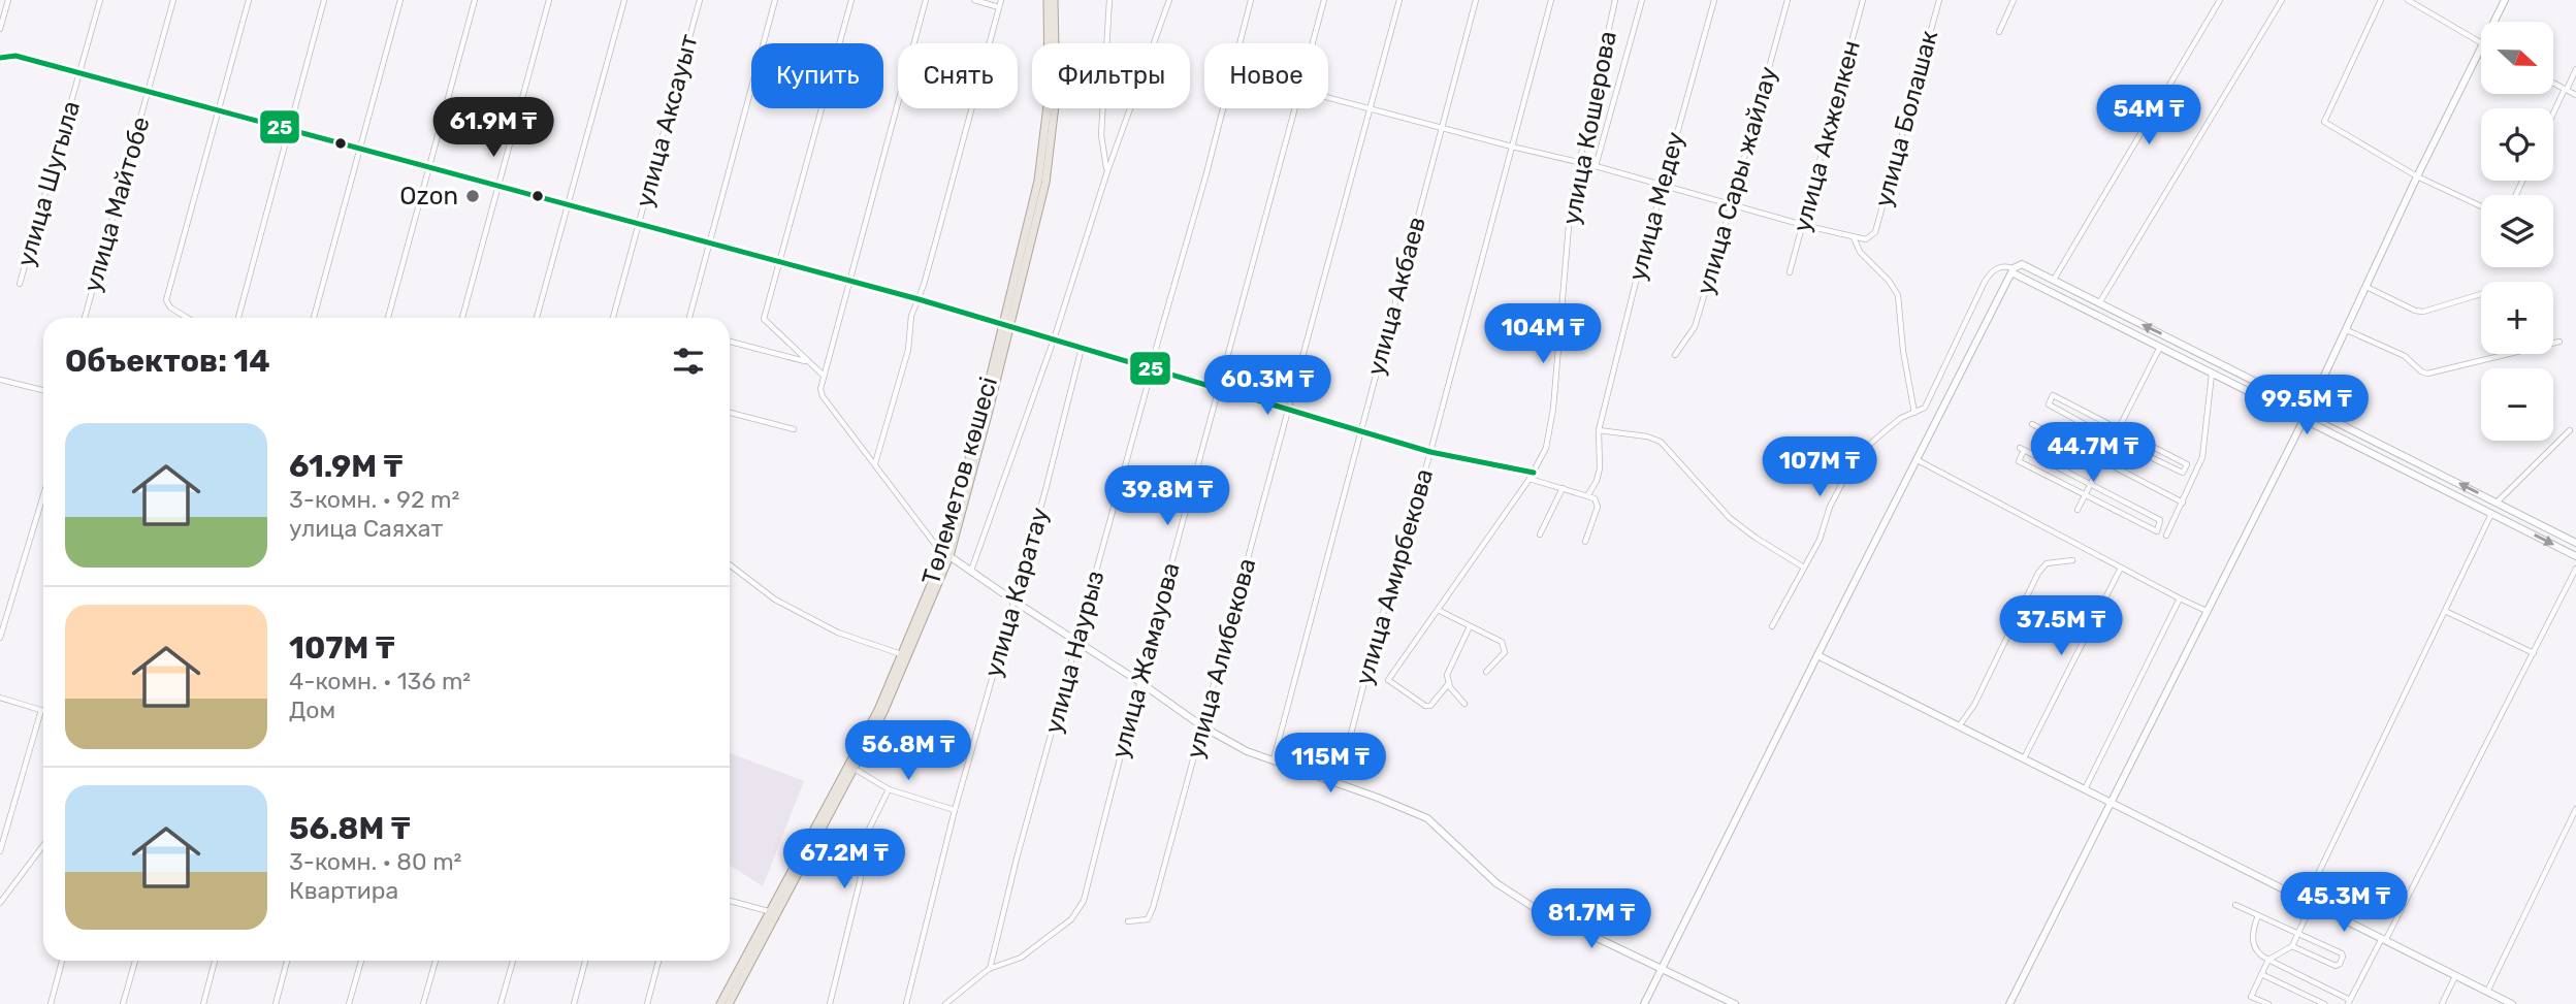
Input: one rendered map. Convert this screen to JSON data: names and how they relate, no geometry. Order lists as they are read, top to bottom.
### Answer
{
  "streets": {
    "main road": ["Төлеметов көшесі"],
    "street": [
      "улица Болашак",
      "улица Аксауыт",
      "улица Кошерова",
      "улица Акжелкен",
      "улица Сары жайлау",
      "улица Шугыла",
      "улица Майтобе",
      "улица Медеу",
      "улица Акбаев",
      "улица Амирбекова",
      "улица Каратау",
      "улица Наурыз",
      "улица Алибекова",
      "улица Жамауова"
    ]
  },
  "crossings": [
    ["улица Наурыз", "улица Жамауова"]
  ],
  "places": ["Ozon"],
  "lines": ["transit line 25"],
  "north": "right",
  "page": {
    "map_buttons": ["+", "−"],
    "chip": [
      "Купить",
      "Снять",
      "Фильтры",
      "Новое"
    ],
    "price": [
      "54M ₸",
      "61.9M ₸",
      "104M ₸",
      "60.3M ₸",
      "99.5M ₸",
      "44.7M ₸",
      "107M ₸",
      "39.8M ₸",
      "37.5M ₸",
      "56.8M ₸",
      "115M ₸",
      "67.2M ₸",
      "45.3M ₸",
      "81.7M ₸"
    ],
    "heading": "Объектов: 14",
    "list": [
      {
        "name": "61.9M ₸",
        "note": "3-комн. · 92 m² · улица Саяхат"
      },
      {
        "name": "107M ₸",
        "note": "4-комн. · 136 m² · Дом"
      },
      {
        "name": "56.8M ₸",
        "note": "3-комн. · 80 m² · Квартира"
      }
    ]
  }
}
